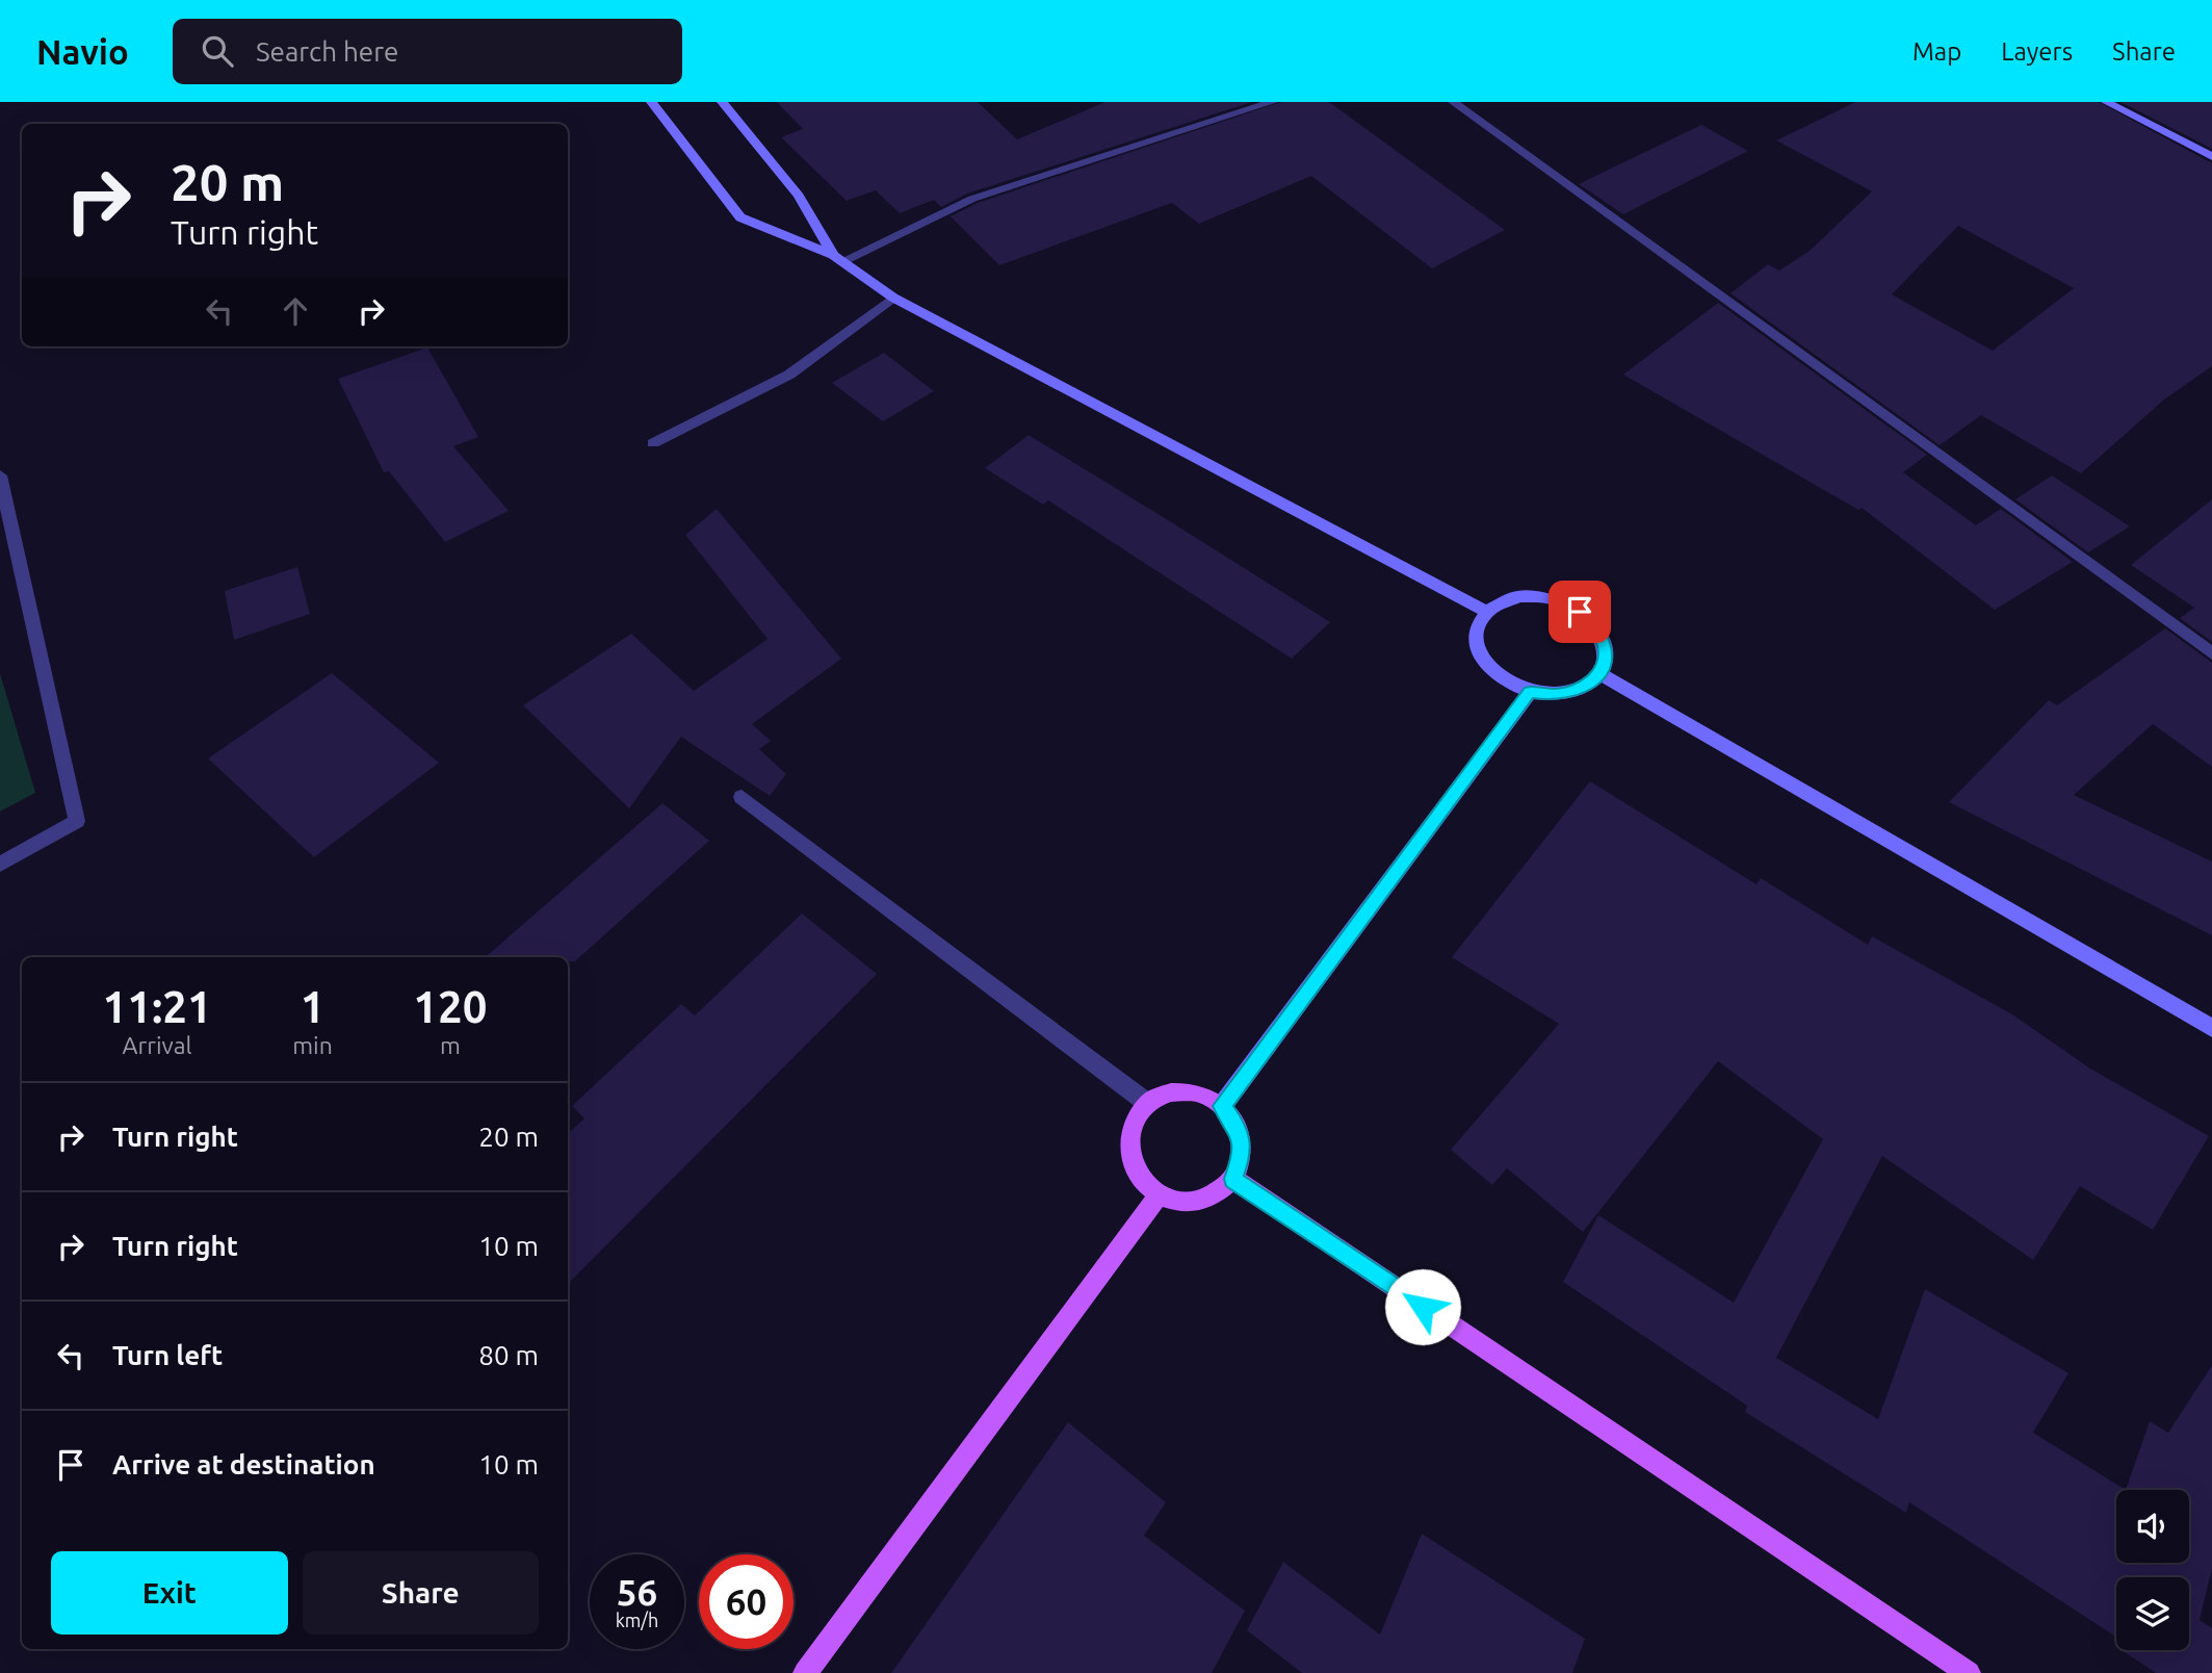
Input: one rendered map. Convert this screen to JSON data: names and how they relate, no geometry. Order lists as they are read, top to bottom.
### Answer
{
  "page": {
    "header": "Navio",
    "search": "Search here",
    "nav": ["Map", "Layers", "Share"],
    "turn": ["20 m", "Turn right"],
    "eta": [
      "11:21",
      "Arrival",
      "1",
      "min",
      "120",
      "m"
    ],
    "list": [
      {
        "name": "Turn right",
        "value": "20 m"
      },
      {
        "name": "Turn right",
        "value": "10 m"
      },
      {
        "name": "Turn left",
        "value": "80 m"
      },
      {
        "name": "Arrive at destination",
        "value": "10 m"
      }
    ],
    "buttons": ["Exit", "Share"],
    "speed": "56 km/h",
    "limit": "60"
  }
}
